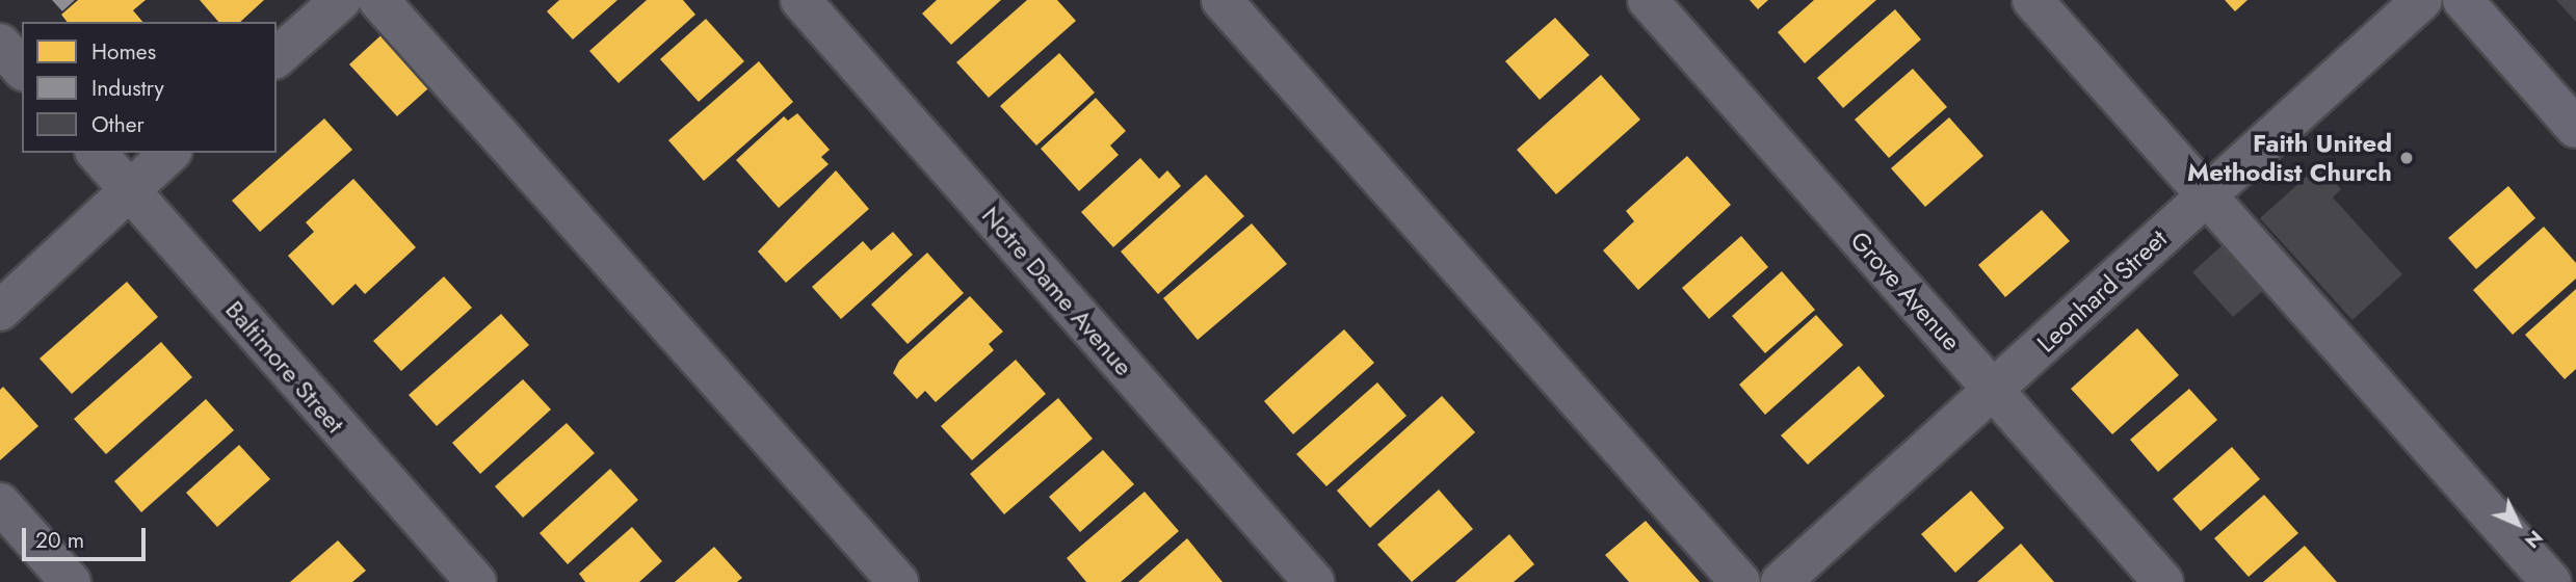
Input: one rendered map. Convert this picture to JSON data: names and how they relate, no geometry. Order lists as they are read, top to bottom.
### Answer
{
  "streets": {
    "street": [
      "Notre Dame Avenue",
      "Grove Avenue",
      "Leonhard Street",
      "Baltimore Street"
    ]
  },
  "crossings": [
    ["Grove Avenue", "Leonhard Street"]
  ],
  "places": ["Faith United Methodist Church"],
  "legend": ["Homes", "Industry", "Other"],
  "scale_bar": "20 m",
  "north": "bottom right"
}
